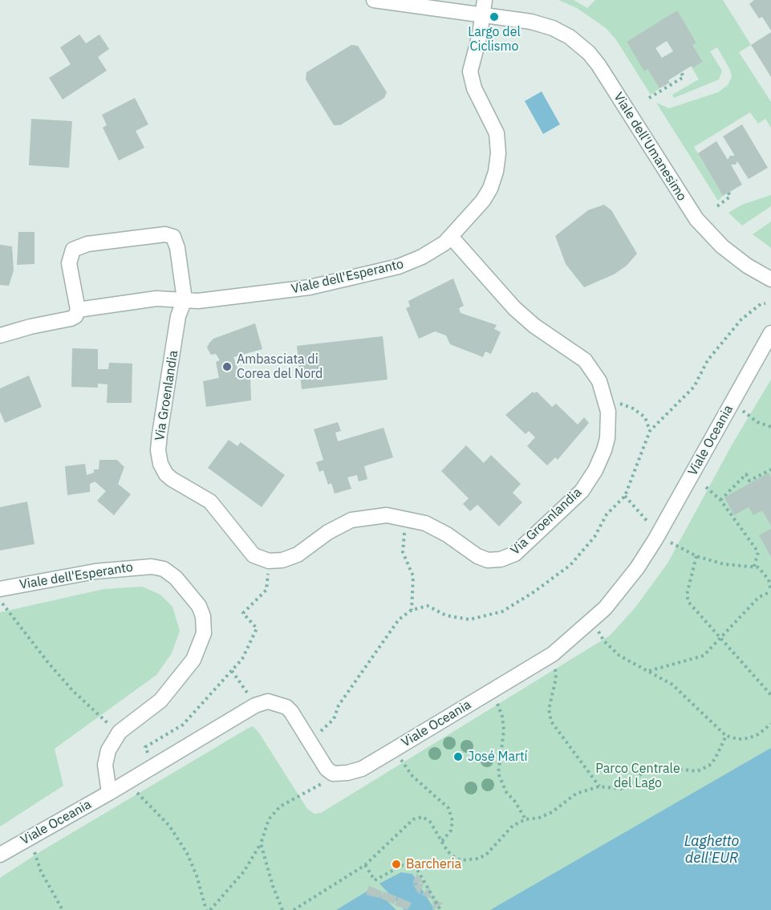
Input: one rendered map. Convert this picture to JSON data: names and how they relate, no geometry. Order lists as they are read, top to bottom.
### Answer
{
  "streets": {
    "street": [
      "Viale dell'Umanesimo",
      "Viale dell'Esperanto",
      "Via Groenlandia",
      "Viale Oceania"
    ]
  },
  "crossings": [
    ["Viale dell'Umanesimo", "Viale dell'Esperanto"],
    ["Viale dell'Esperanto", "Via Groenlandia"],
    ["Viale dell'Esperanto", "Viale Oceania"]
  ],
  "water": ["Laghetto dell'EUR"],
  "parks": ["Parco Centrale del Lago"],
  "places": [
    "Largo del Ciclismo",
    "Ambasciata di Corea del Nord",
    "José Martí",
    "Barcheria"
  ]
}
